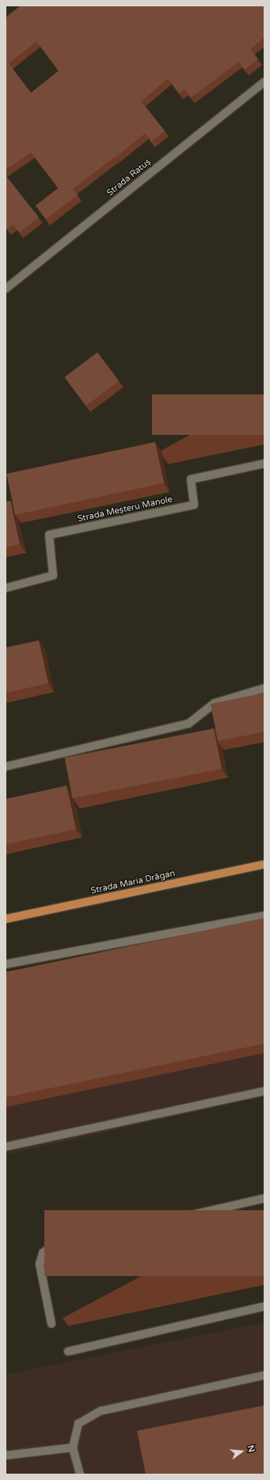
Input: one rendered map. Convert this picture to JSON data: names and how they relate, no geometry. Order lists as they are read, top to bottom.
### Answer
{
  "streets": {
    "main road": ["Strada Maria Drăgan"],
    "street": ["Strada Ratuș", "Strada Meșteru Manole"]
  },
  "north": "right"
}
